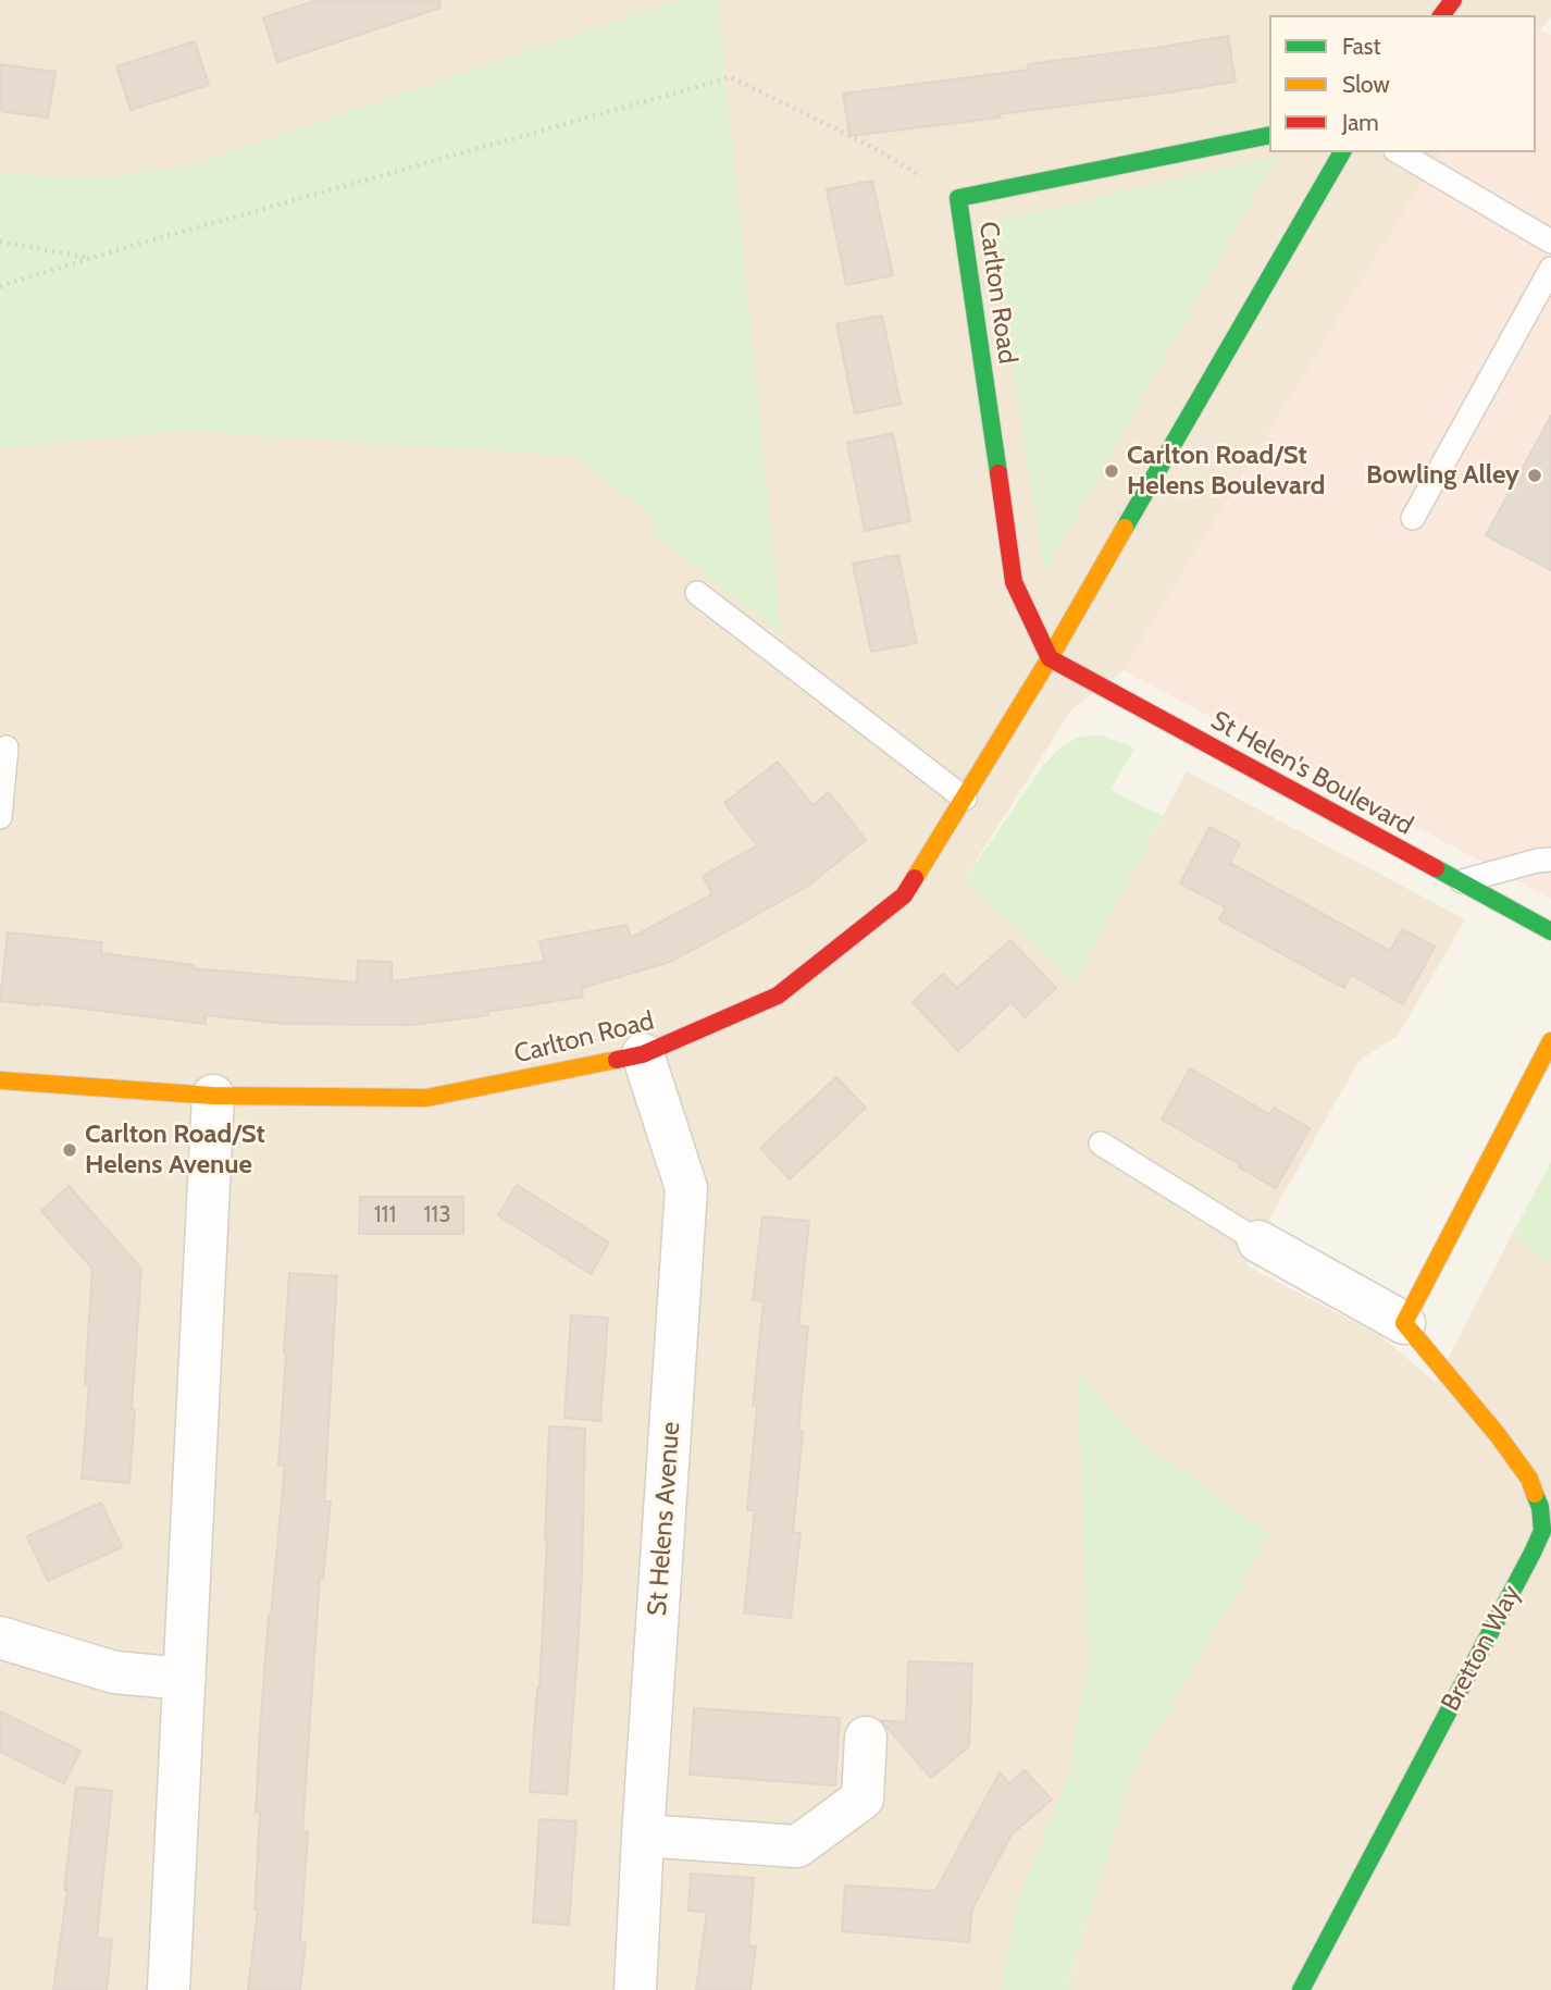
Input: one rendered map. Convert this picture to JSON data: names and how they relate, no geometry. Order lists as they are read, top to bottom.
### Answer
{
  "streets": {
    "street": [
      "Carlton Road",
      "St Helen's Boulevard",
      "St Helens Avenue",
      "Bretton Way"
    ]
  },
  "crossings": [
    ["Carlton Road", "St Helen's Boulevard"],
    ["Carlton Road", "St Helens Avenue"]
  ],
  "places": ["Carlton Road/St Helens Boulevard", "Bowling Alley", "Carlton Road/St Helens Avenue"],
  "house_numbers": ["111", "113"],
  "legend": ["Fast", "Slow", "Jam"]
}
